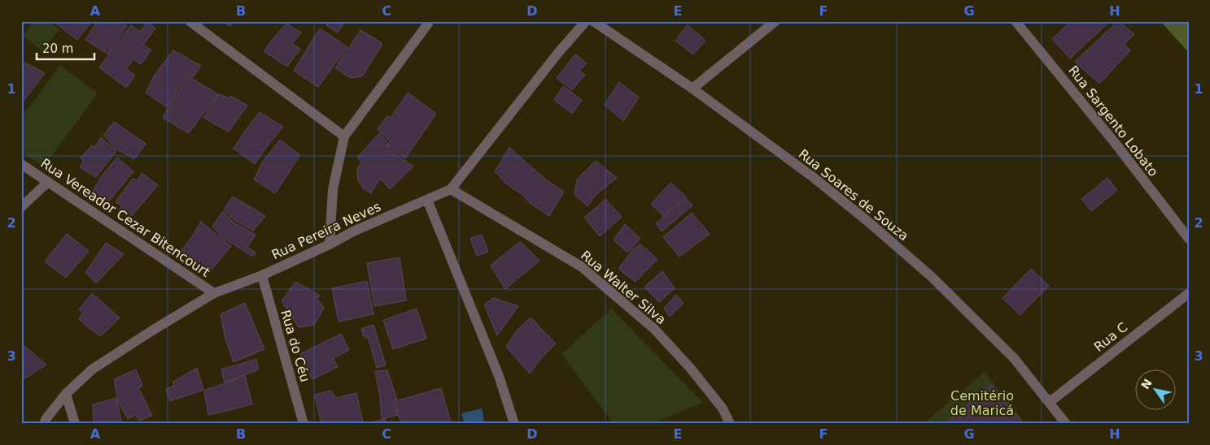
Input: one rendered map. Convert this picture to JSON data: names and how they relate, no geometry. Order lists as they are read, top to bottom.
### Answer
{
  "streets": {
    "street": [
      "Rua Sargento Lobato",
      "Rua Soares de Souza",
      "Rua Vereador Cezar Bitencourt",
      "Rua Pereira Neves",
      "Rua Walter Silva",
      "Rua C",
      "Rua do Céu"
    ]
  },
  "crossings": [
    ["Rua Soares de Souza", "Rua C"],
    ["Rua Vereador Cezar Bitencourt", "Rua Pereira Neves"],
    ["Rua Pereira Neves", "Rua Walter Silva"],
    ["Rua Pereira Neves", "Rua do Céu"]
  ],
  "parks": ["Cemitério de Maricá"],
  "scale_bar": "20 m",
  "north": "top left",
  "grid": {
    "columns": [
      "A",
      "B",
      "C",
      "D",
      "E",
      "F",
      "G",
      "H"
    ],
    "rows": ["1", "2", "3"]
  }
}
